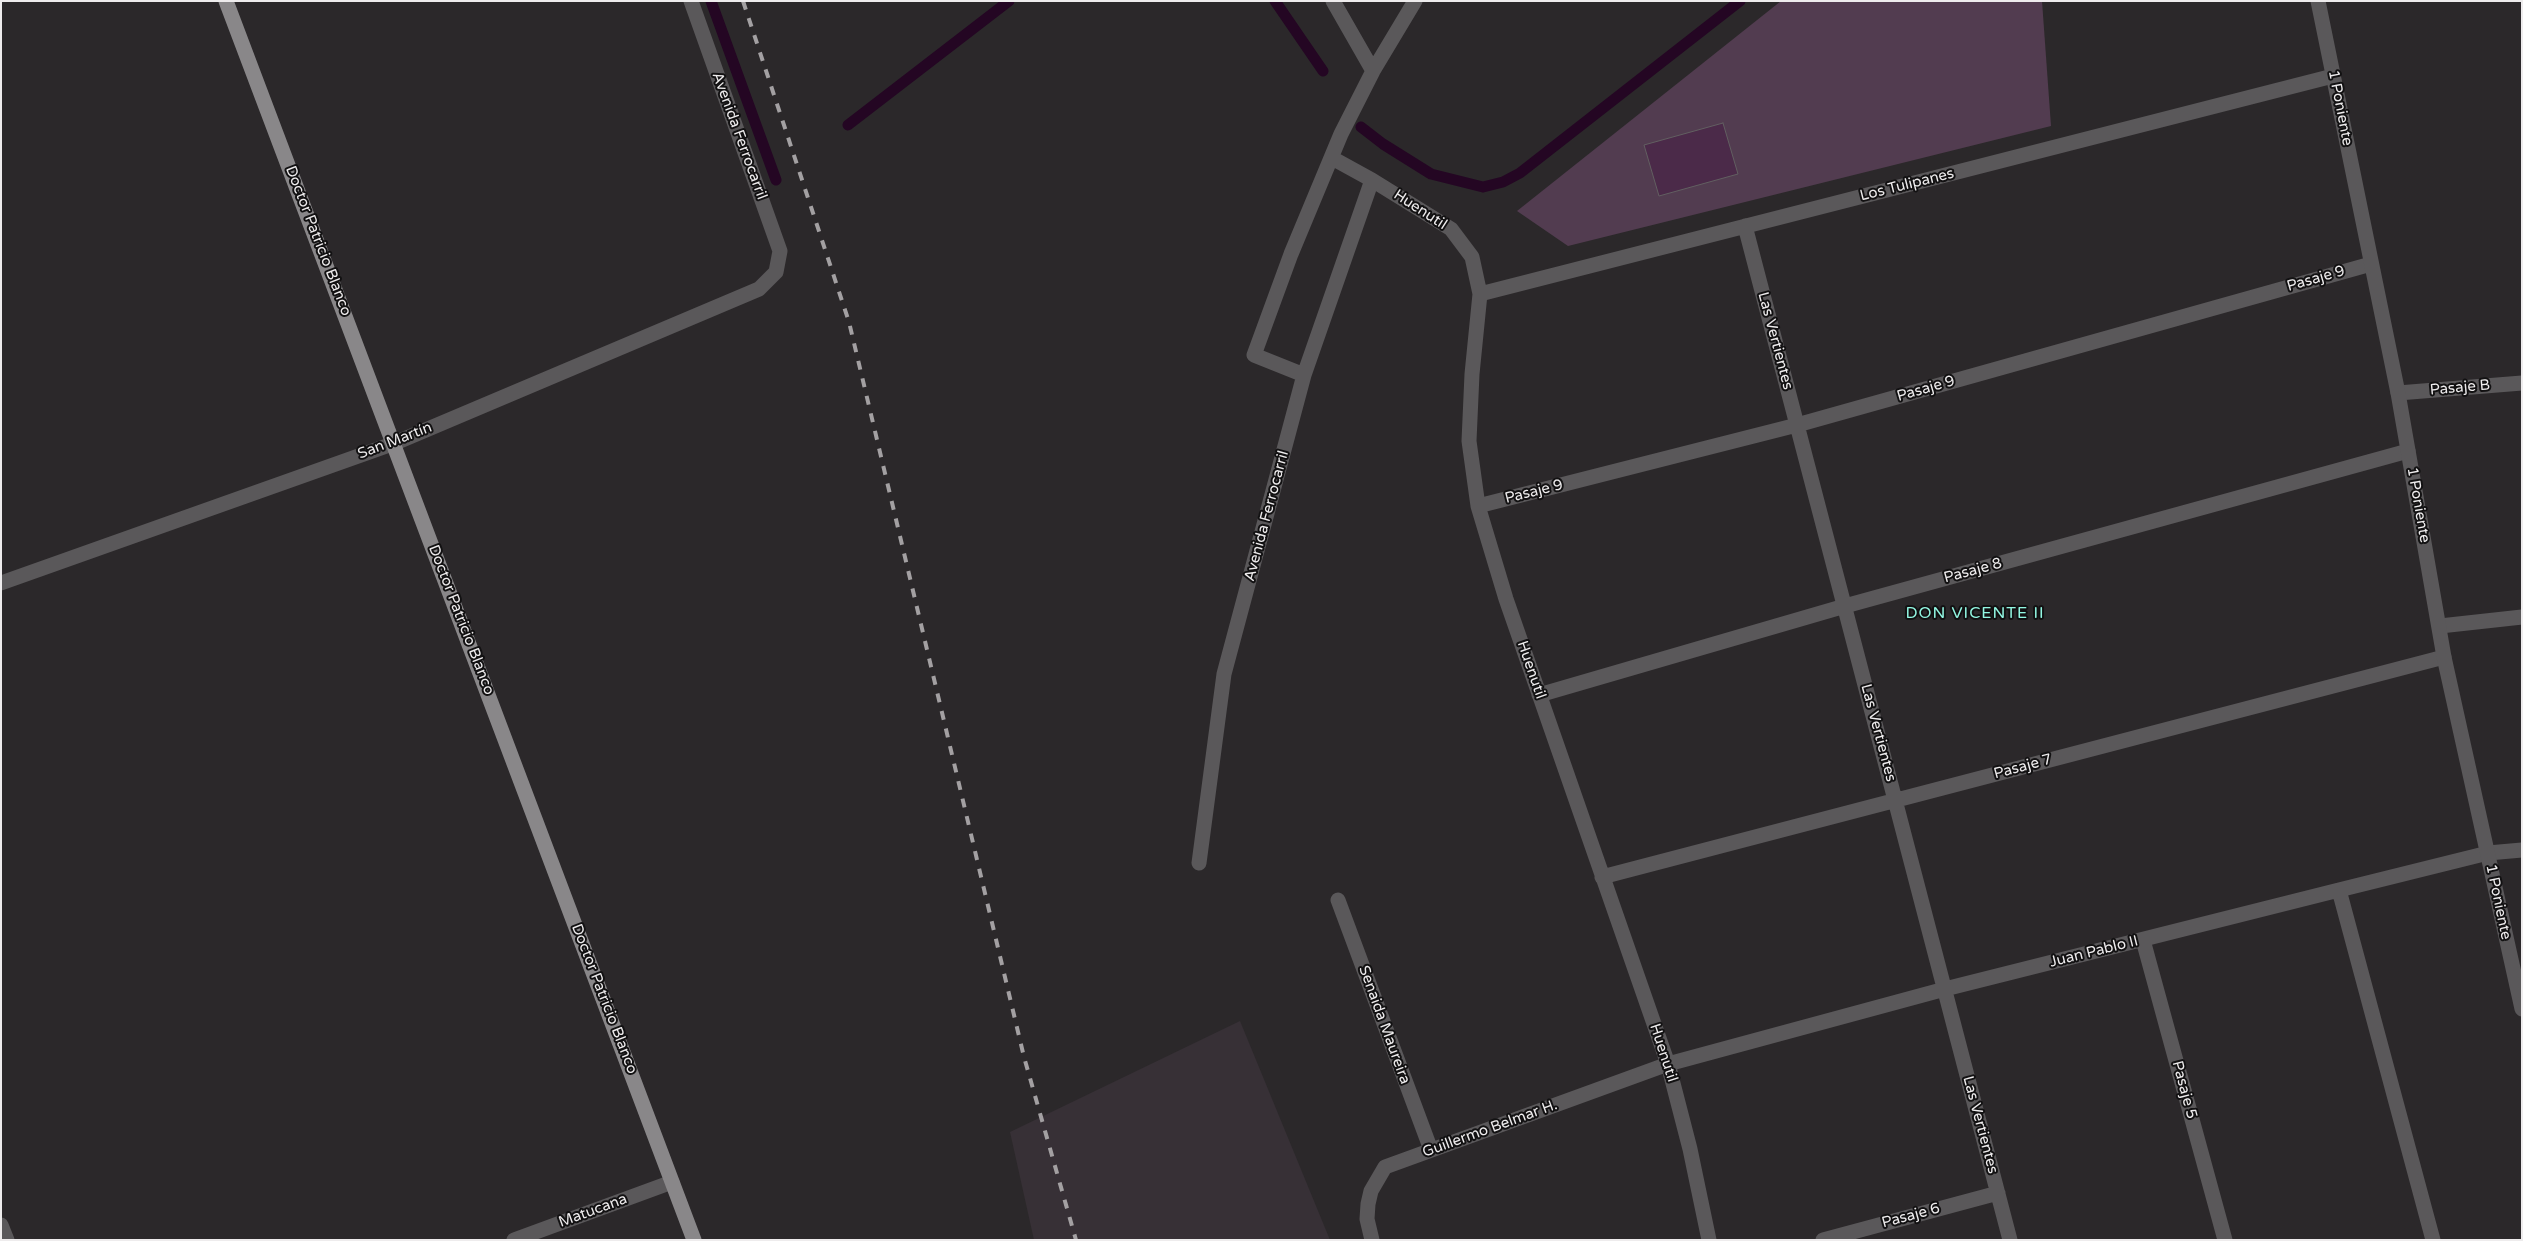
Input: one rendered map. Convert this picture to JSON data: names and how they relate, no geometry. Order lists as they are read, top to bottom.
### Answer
{
  "streets": {
    "main road": ["Doctor Patricio Blanco"],
    "street": [
      "1 Poniente",
      "Avenida Ferrocarril",
      "Los Tulipanes",
      "Huenutil",
      "Pasaje 9",
      "Las Vertientes",
      "Pasaje B",
      "San Martín",
      "Pasaje 8",
      "Pasaje 7",
      "Juan Pablo II",
      "Senaida Maureira",
      "Pasaje 5",
      "Guillermo Belmar H.",
      "Matucana",
      "Pasaje 6"
    ]
  },
  "crossings": [
    ["1 Poniente", "Los Tulipanes"],
    ["1 Poniente", "Pasaje 9"],
    ["1 Poniente", "Pasaje B"],
    ["1 Poniente", "Pasaje 8"],
    ["1 Poniente", "Pasaje 7"],
    ["1 Poniente", "Juan Pablo II"],
    ["Avenida Ferrocarril", "Huenutil"],
    ["Avenida Ferrocarril", "San Martín"],
    ["Los Tulipanes", "Huenutil"],
    ["Los Tulipanes", "Las Vertientes"],
    ["Huenutil", "Pasaje 9"],
    ["Huenutil", "Pasaje 8"],
    ["Huenutil", "Pasaje 7"],
    ["Huenutil", "Juan Pablo II"],
    ["Huenutil", "Guillermo Belmar H."],
    ["Doctor Patricio Blanco", "San Martín"],
    ["Doctor Patricio Blanco", "Matucana"],
    ["Pasaje 9", "Las Vertientes"],
    ["Las Vertientes", "Pasaje 8"],
    ["Las Vertientes", "Pasaje 7"],
    ["Las Vertientes", "Juan Pablo II"],
    ["Las Vertientes", "Pasaje 6"],
    ["Juan Pablo II", "Pasaje 5"],
    ["Juan Pablo II", "Guillermo Belmar H."],
    ["Senaida Maureira", "Guillermo Belmar H."]
  ],
  "districts": ["DON VICENTE II"]
}
